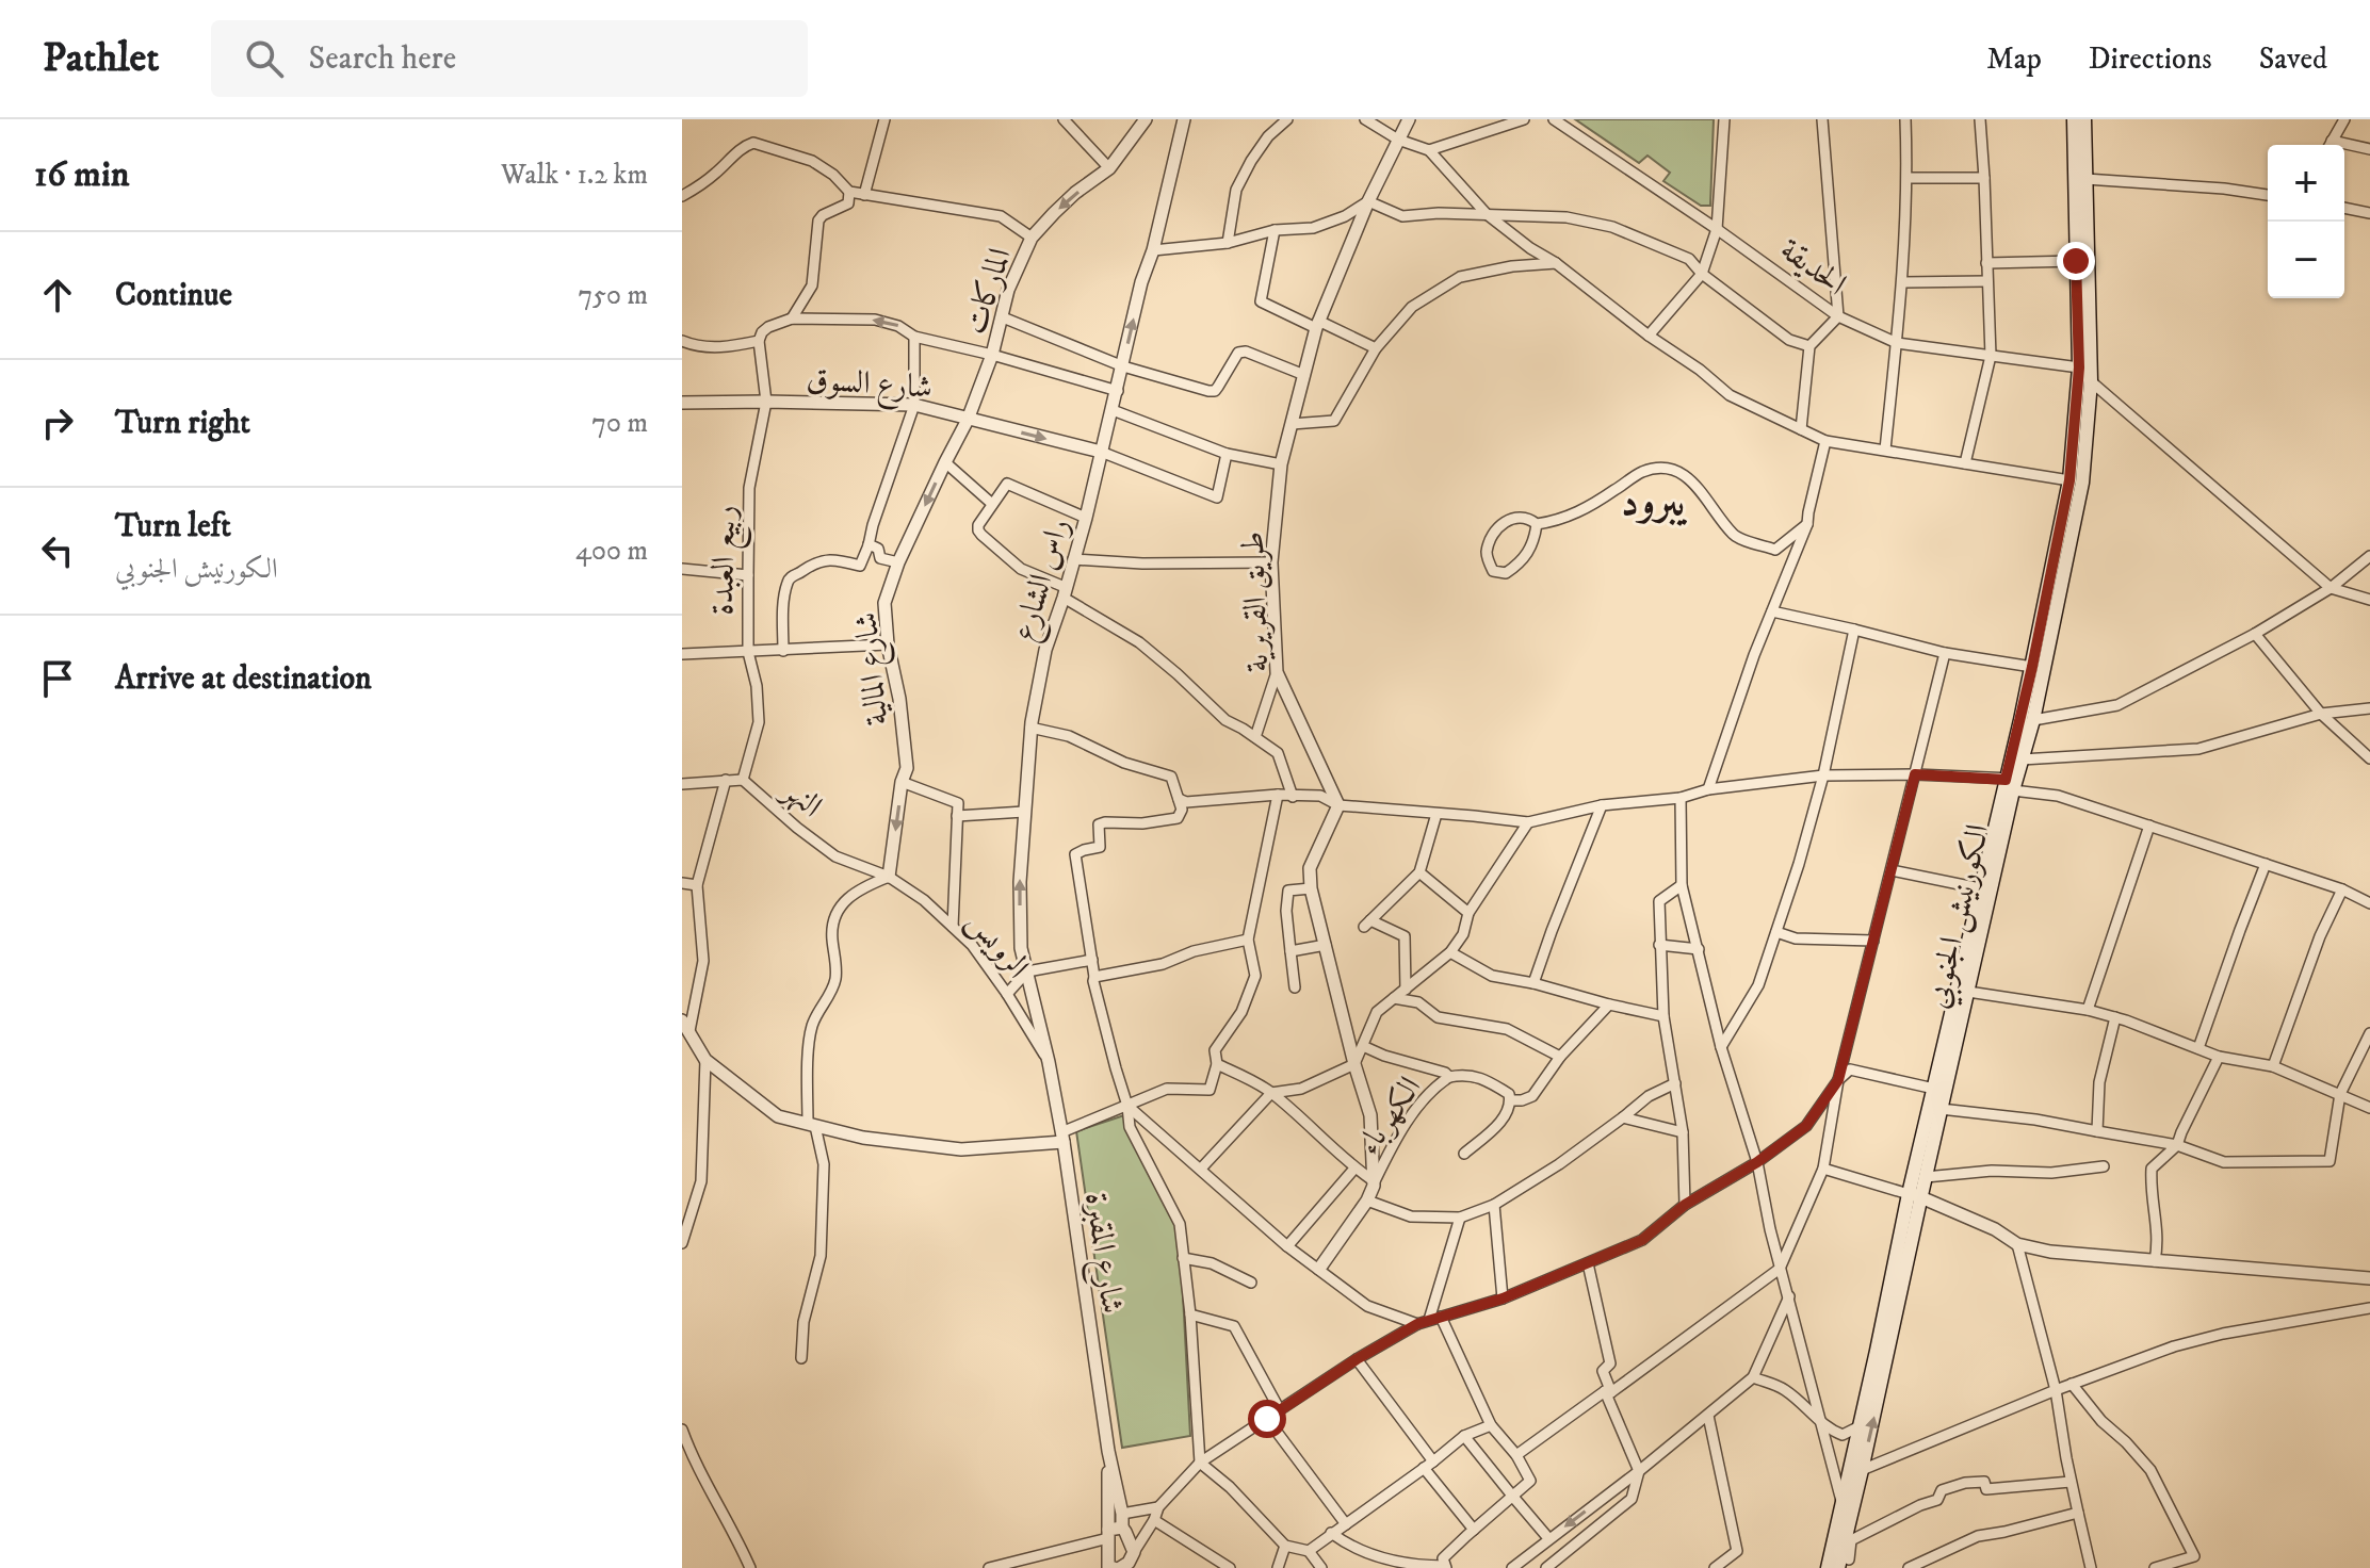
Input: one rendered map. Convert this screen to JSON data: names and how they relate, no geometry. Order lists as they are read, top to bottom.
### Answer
{
  "streets": {
    "main road": ["الكورنيش الجنوبي"],
    "street": [
      "الحديقة",
      "الماركات",
      "شارع السوق",
      "ربيع العبدة",
      "راس الشارع",
      "طريق القريرية",
      "شارع المالية",
      "النهر",
      "الرويس",
      "الكهرباء",
      "شارع المقبرة"
    ]
  },
  "crossings": [
    ["الحديقة", "الكورنيش الجنوبي"],
    ["الماركات", "شارع السوق"],
    ["الماركات", "شارع المالية"],
    ["شارع السوق", "ربيع العبدة"],
    ["شارع السوق", "راس الشارع"],
    ["شارع السوق", "شارع المالية"],
    ["ربيع العبدة", "النهر"],
    ["راس الشارع", "الرويس"],
    ["راس الشارع", "شارع المقبرة"],
    ["شارع المالية", "النهر"],
    ["شارع المالية", "الرويس"],
    ["النهر", "الرويس"],
    ["الرويس", "شارع المقبرة"]
  ],
  "districts": ["يبرود"],
  "page": {
    "header": "Pathlet",
    "search": "Search here",
    "nav": ["Map", "Directions", "Saved"],
    "heading": ["16 min", "Walk · 1.2 km"],
    "map_buttons": ["+", "−"],
    "list": [
      ["Continue", "750 m"],
      ["Turn right", "70 m"],
      ["Turn left", "الكورنيش الجنوبي", "400 m"],
      "Arrive at destination"
    ]
  }
}
